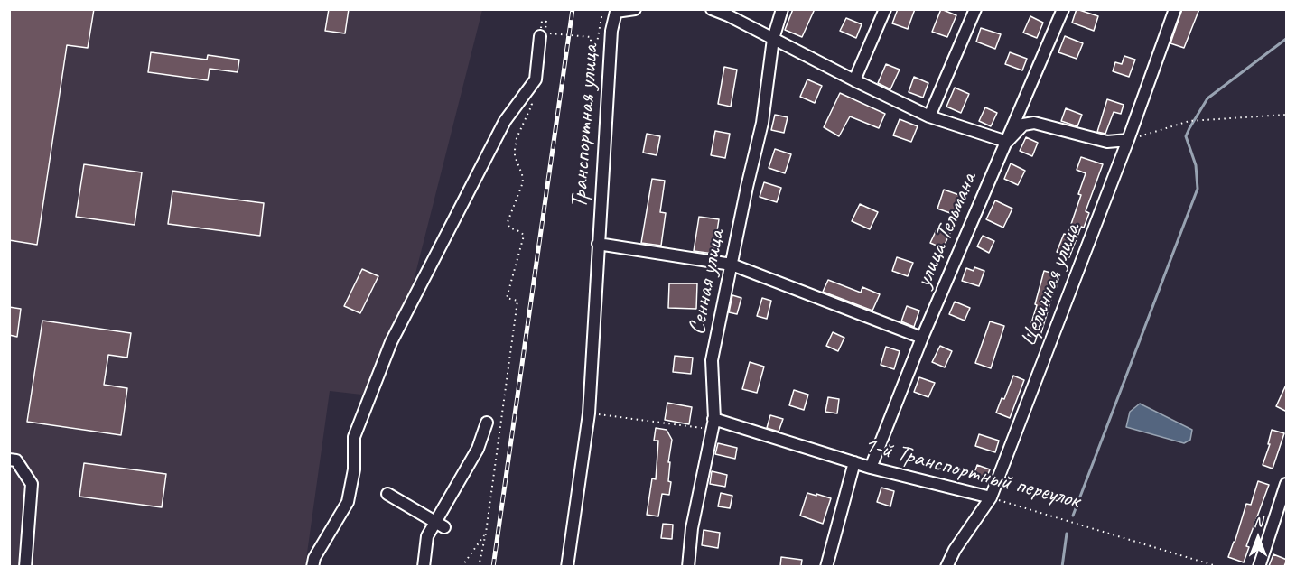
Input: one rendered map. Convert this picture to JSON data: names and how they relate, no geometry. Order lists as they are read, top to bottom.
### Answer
{
  "streets": {
    "street": [
      "Транспортная улица",
      "улица Тельмана",
      "Сенная улица",
      "Целинная улица",
      "1-й Транспортный переулок"
    ]
  },
  "crossings": [
    ["улица Тельмана", "1-й Транспортный переулок"],
    ["Сенная улица", "1-й Транспортный переулок"],
    ["Целинная улица", "1-й Транспортный переулок"]
  ],
  "north": "top"
}
